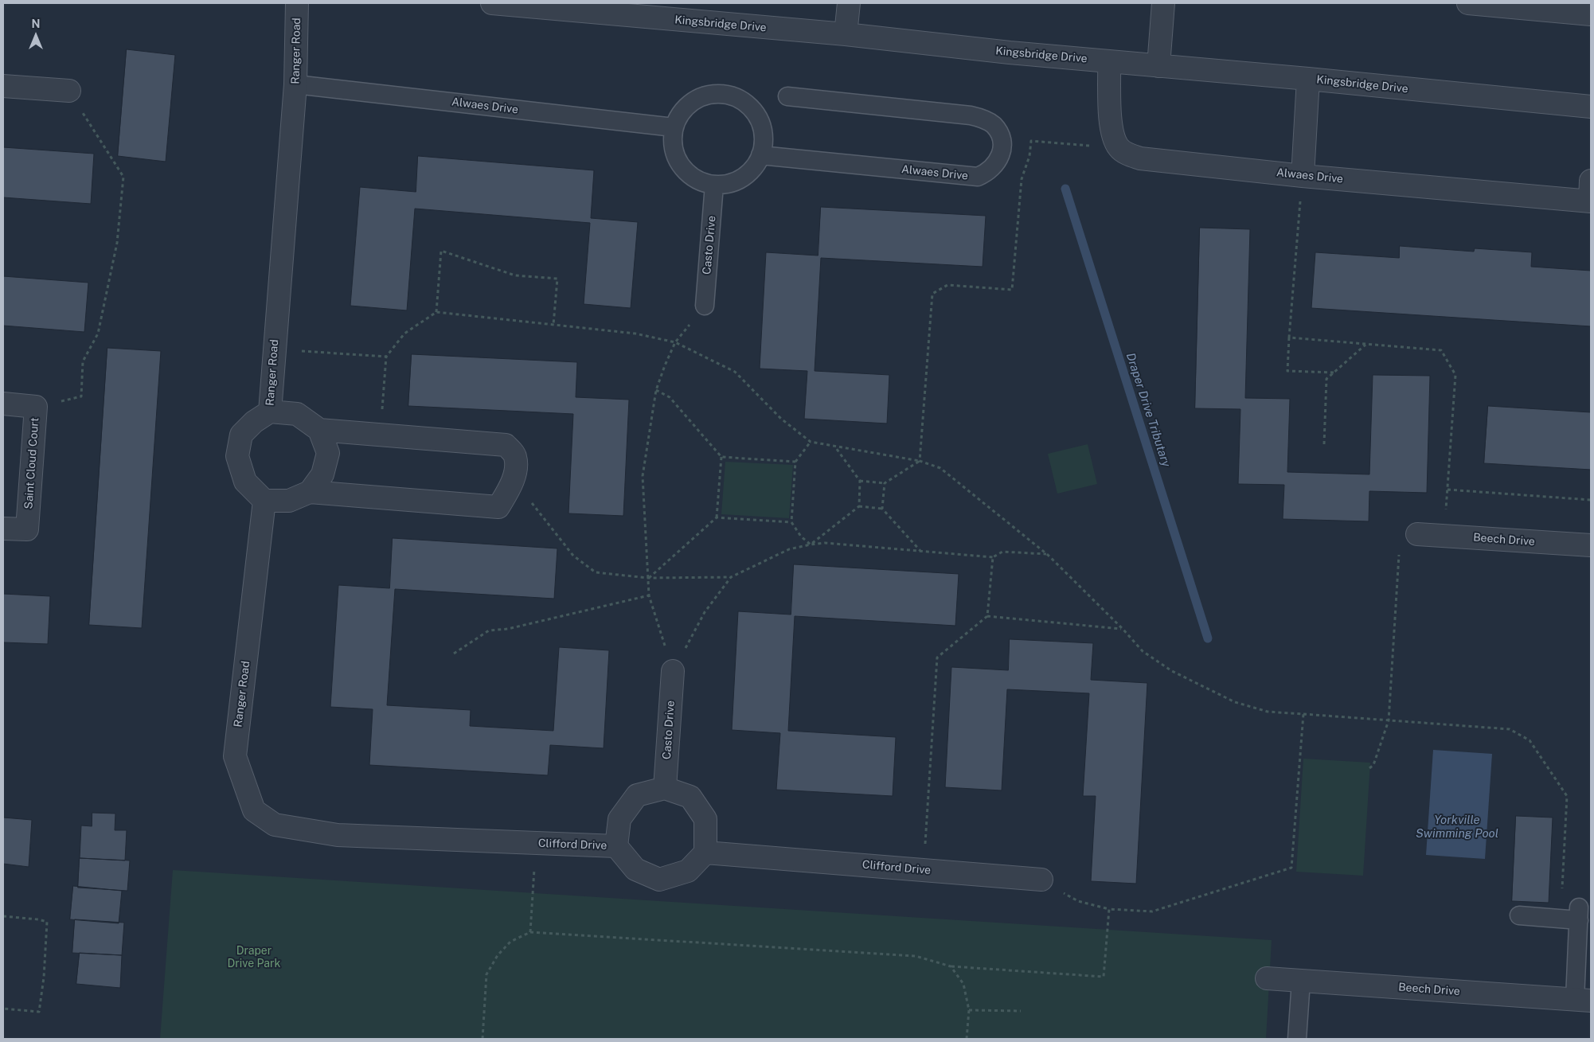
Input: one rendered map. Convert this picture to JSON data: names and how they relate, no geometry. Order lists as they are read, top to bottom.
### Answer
{
  "streets": {
    "street": [
      "Kingsbridge Drive",
      "Ranger Road",
      "Alwaes Drive",
      "Casto Drive",
      "Saint Cloud Court",
      "Beech Drive",
      "Clifford Drive"
    ]
  },
  "crossings": [
    ["Ranger Road", "Alwaes Drive"],
    ["Ranger Road", "Clifford Drive"],
    ["Alwaes Drive", "Casto Drive"],
    ["Casto Drive", "Clifford Drive"]
  ],
  "water": ["Draper Drive Tributary", "Yorkville Swimming Pool"],
  "parks": ["Draper Drive Park"],
  "north": "top"
}
